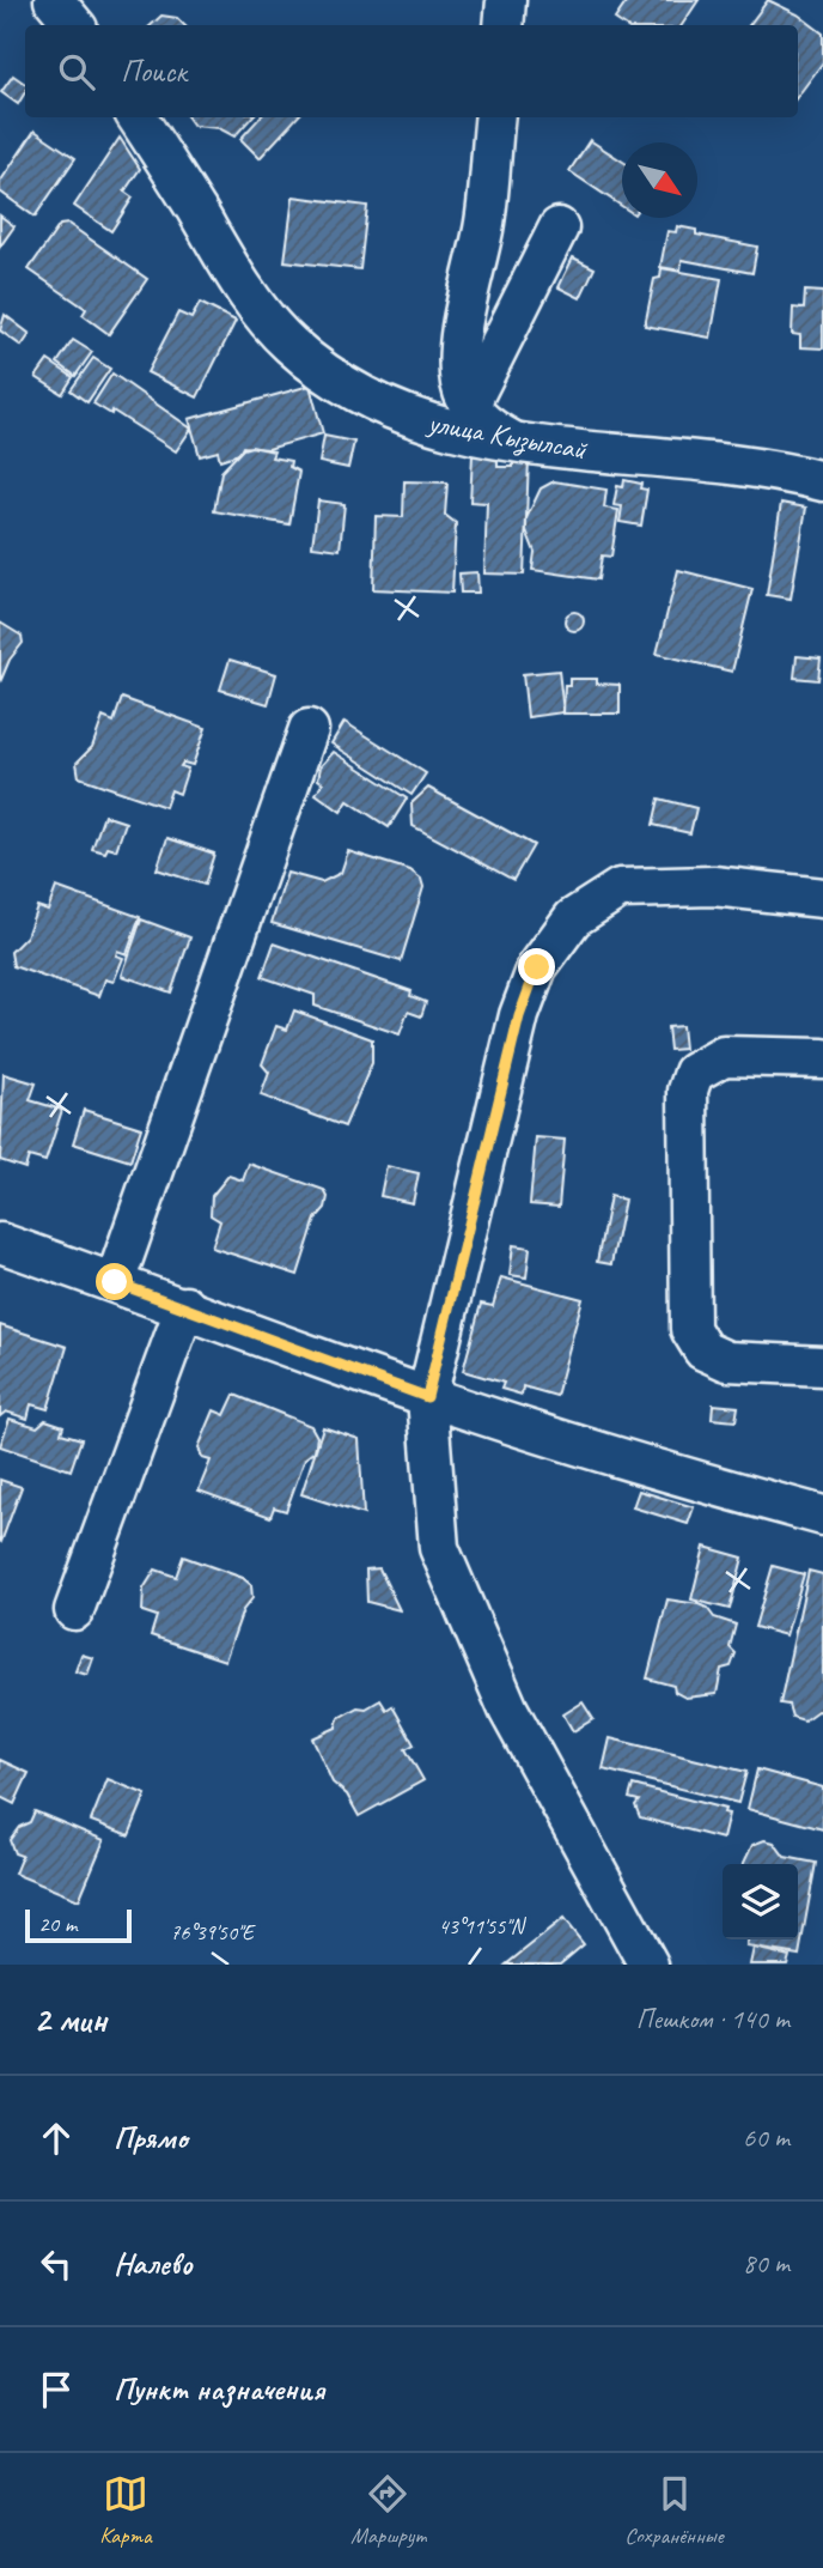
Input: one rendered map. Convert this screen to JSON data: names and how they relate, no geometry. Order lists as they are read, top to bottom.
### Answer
{
  "streets": {
    "street": ["улица Кызылсай"]
  },
  "scale_bar": "20 m",
  "north": "bottom right",
  "page": {
    "search": "Поиск",
    "scale": "20 m",
    "heading": ["2 мин", "Пешком · 140 m"],
    "list": [
      ["Прямо", "60 m"],
      ["Налево", "80 m"],
      "Пункт назначения"
    ],
    "nav": ["Карта", "Маршрут", "Сохранённые"]
  },
  "coordinates": ["43°11'55\"N", "76°39'50\"E"]
}
